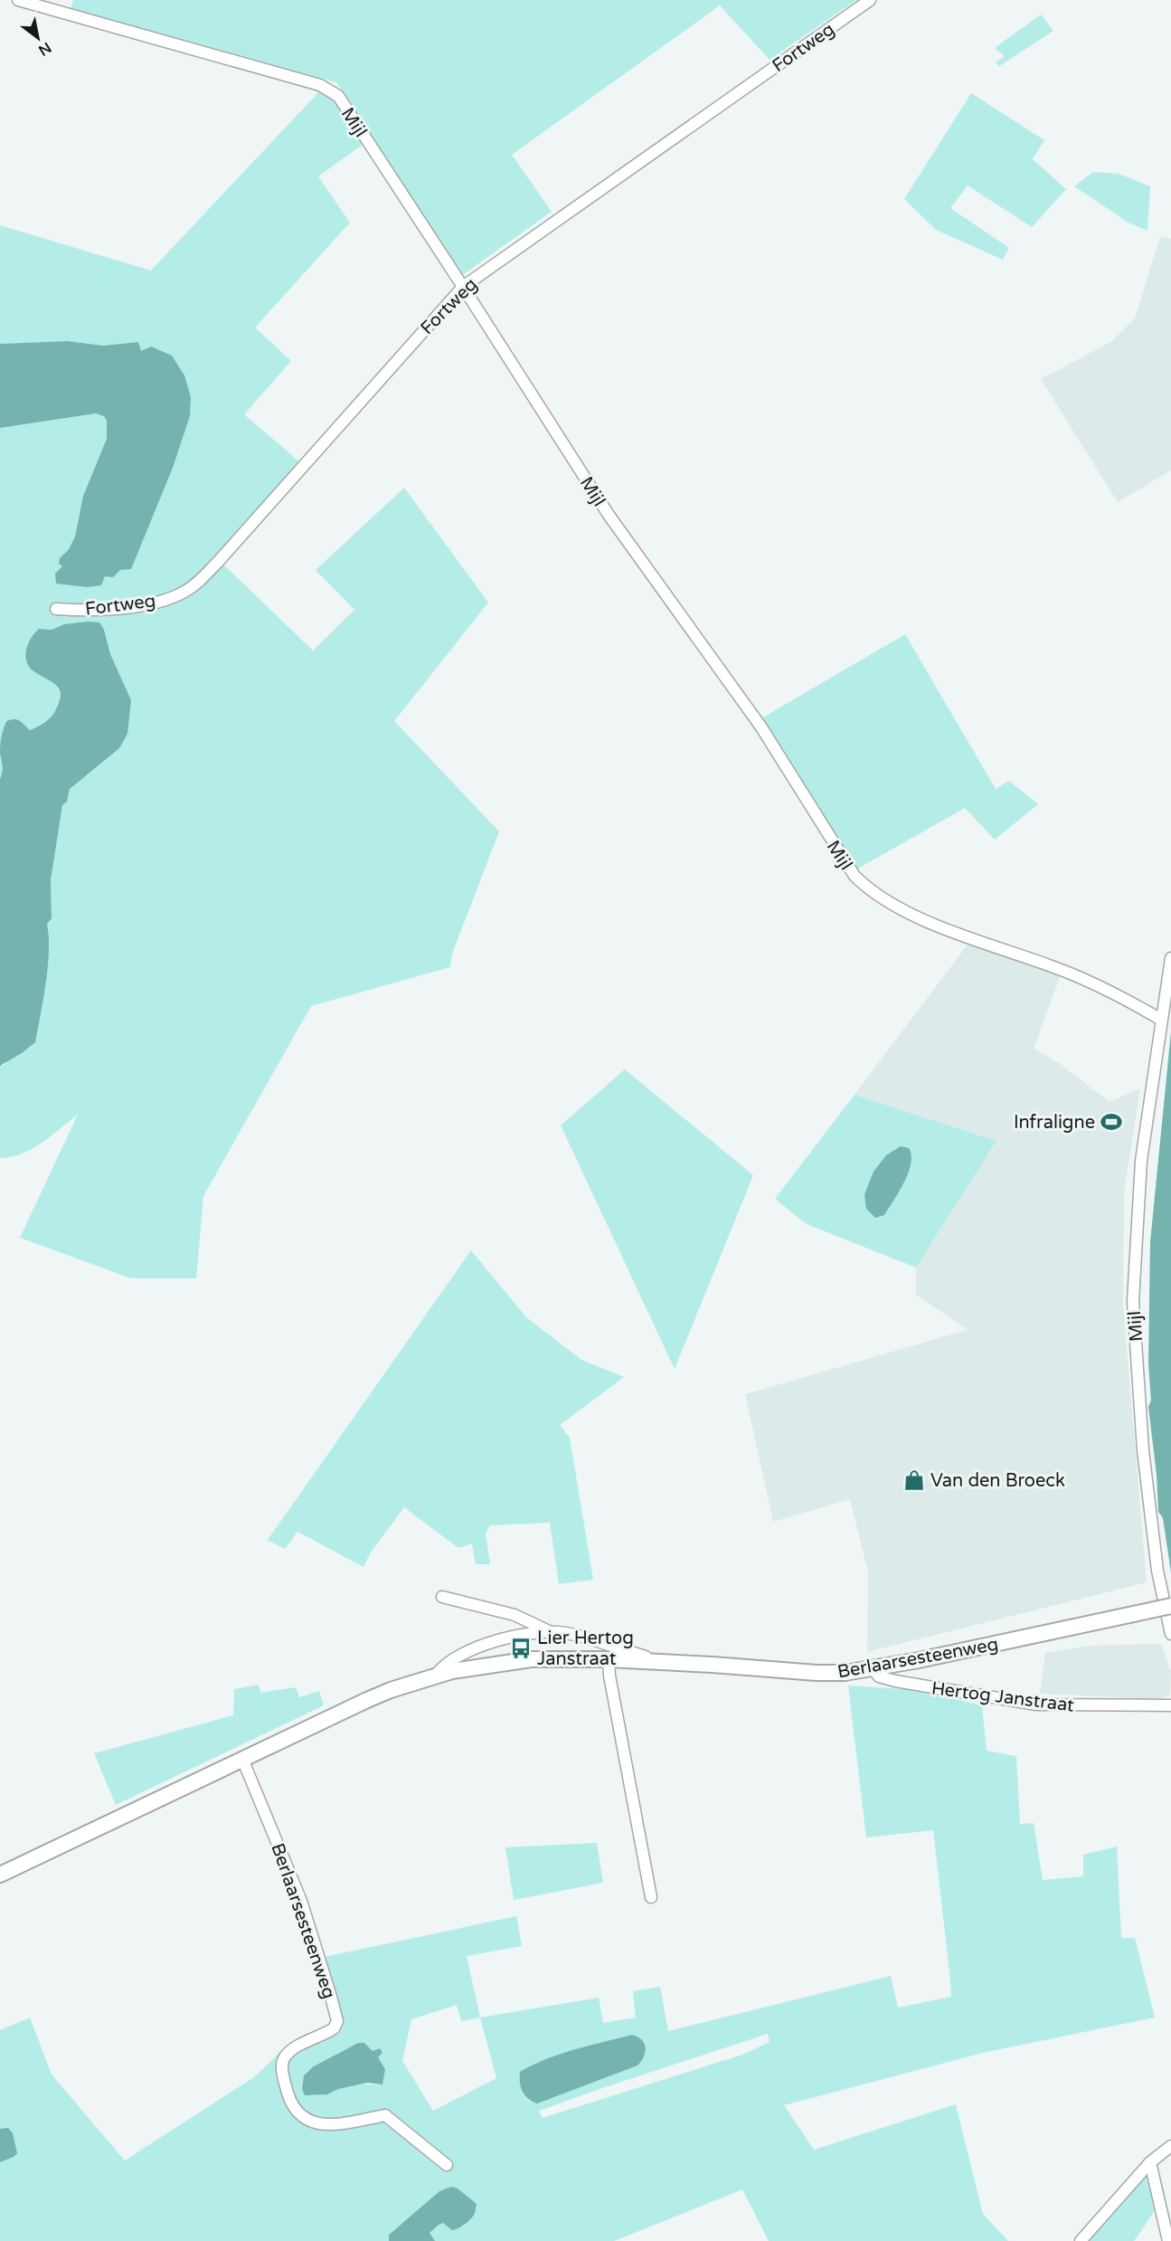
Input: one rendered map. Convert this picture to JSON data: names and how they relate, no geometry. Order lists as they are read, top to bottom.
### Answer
{
  "streets": {
    "street": [
      "Fortweg",
      "Mijl",
      "Berlaarsesteenweg",
      "Hertog Janstraat"
    ]
  },
  "crossings": [
    ["Fortweg", "Mijl"],
    ["Berlaarsesteenweg", "Hertog Janstraat"]
  ],
  "places": {
    "sports": ["Infraligne"],
    "shop": ["Van den Broeck"],
    "bus stop": ["Lier Hertog Janstraat"]
  },
  "north": "bottom right"
}
